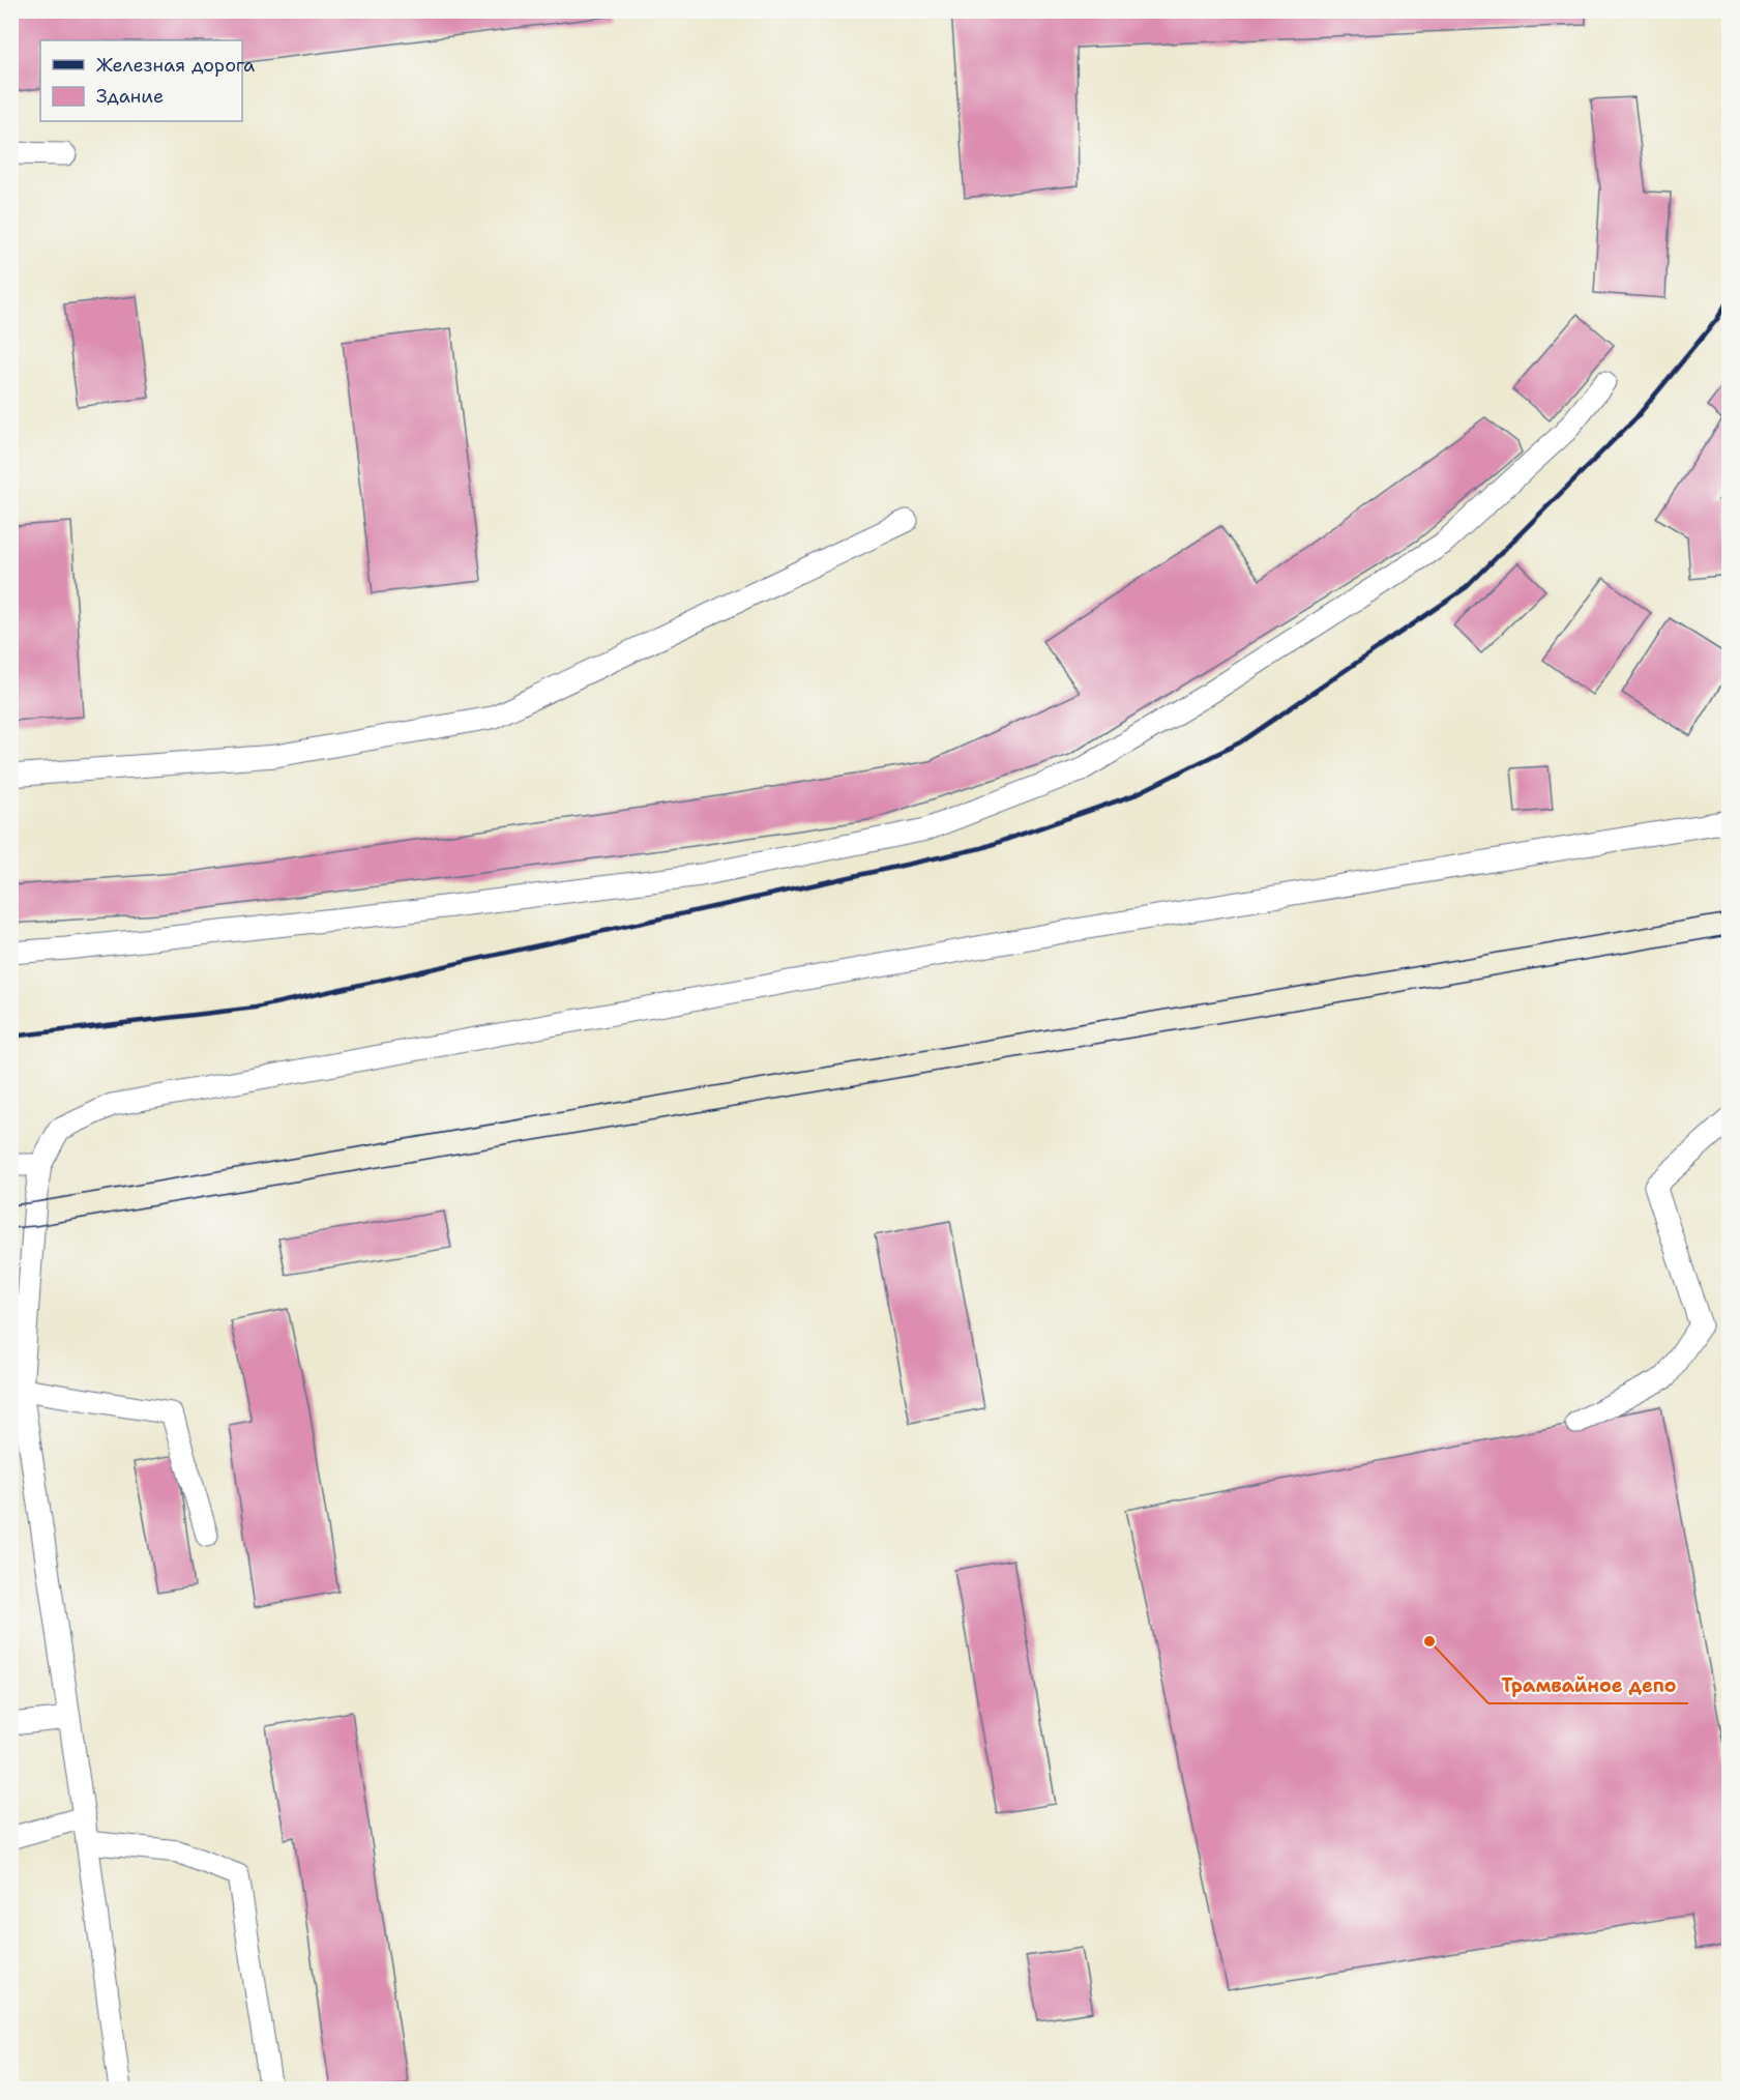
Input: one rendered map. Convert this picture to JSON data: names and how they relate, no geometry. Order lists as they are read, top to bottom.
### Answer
{
  "places": ["Трамвайное депо"],
  "legend": ["Железная дорога", "Здание"]
}
